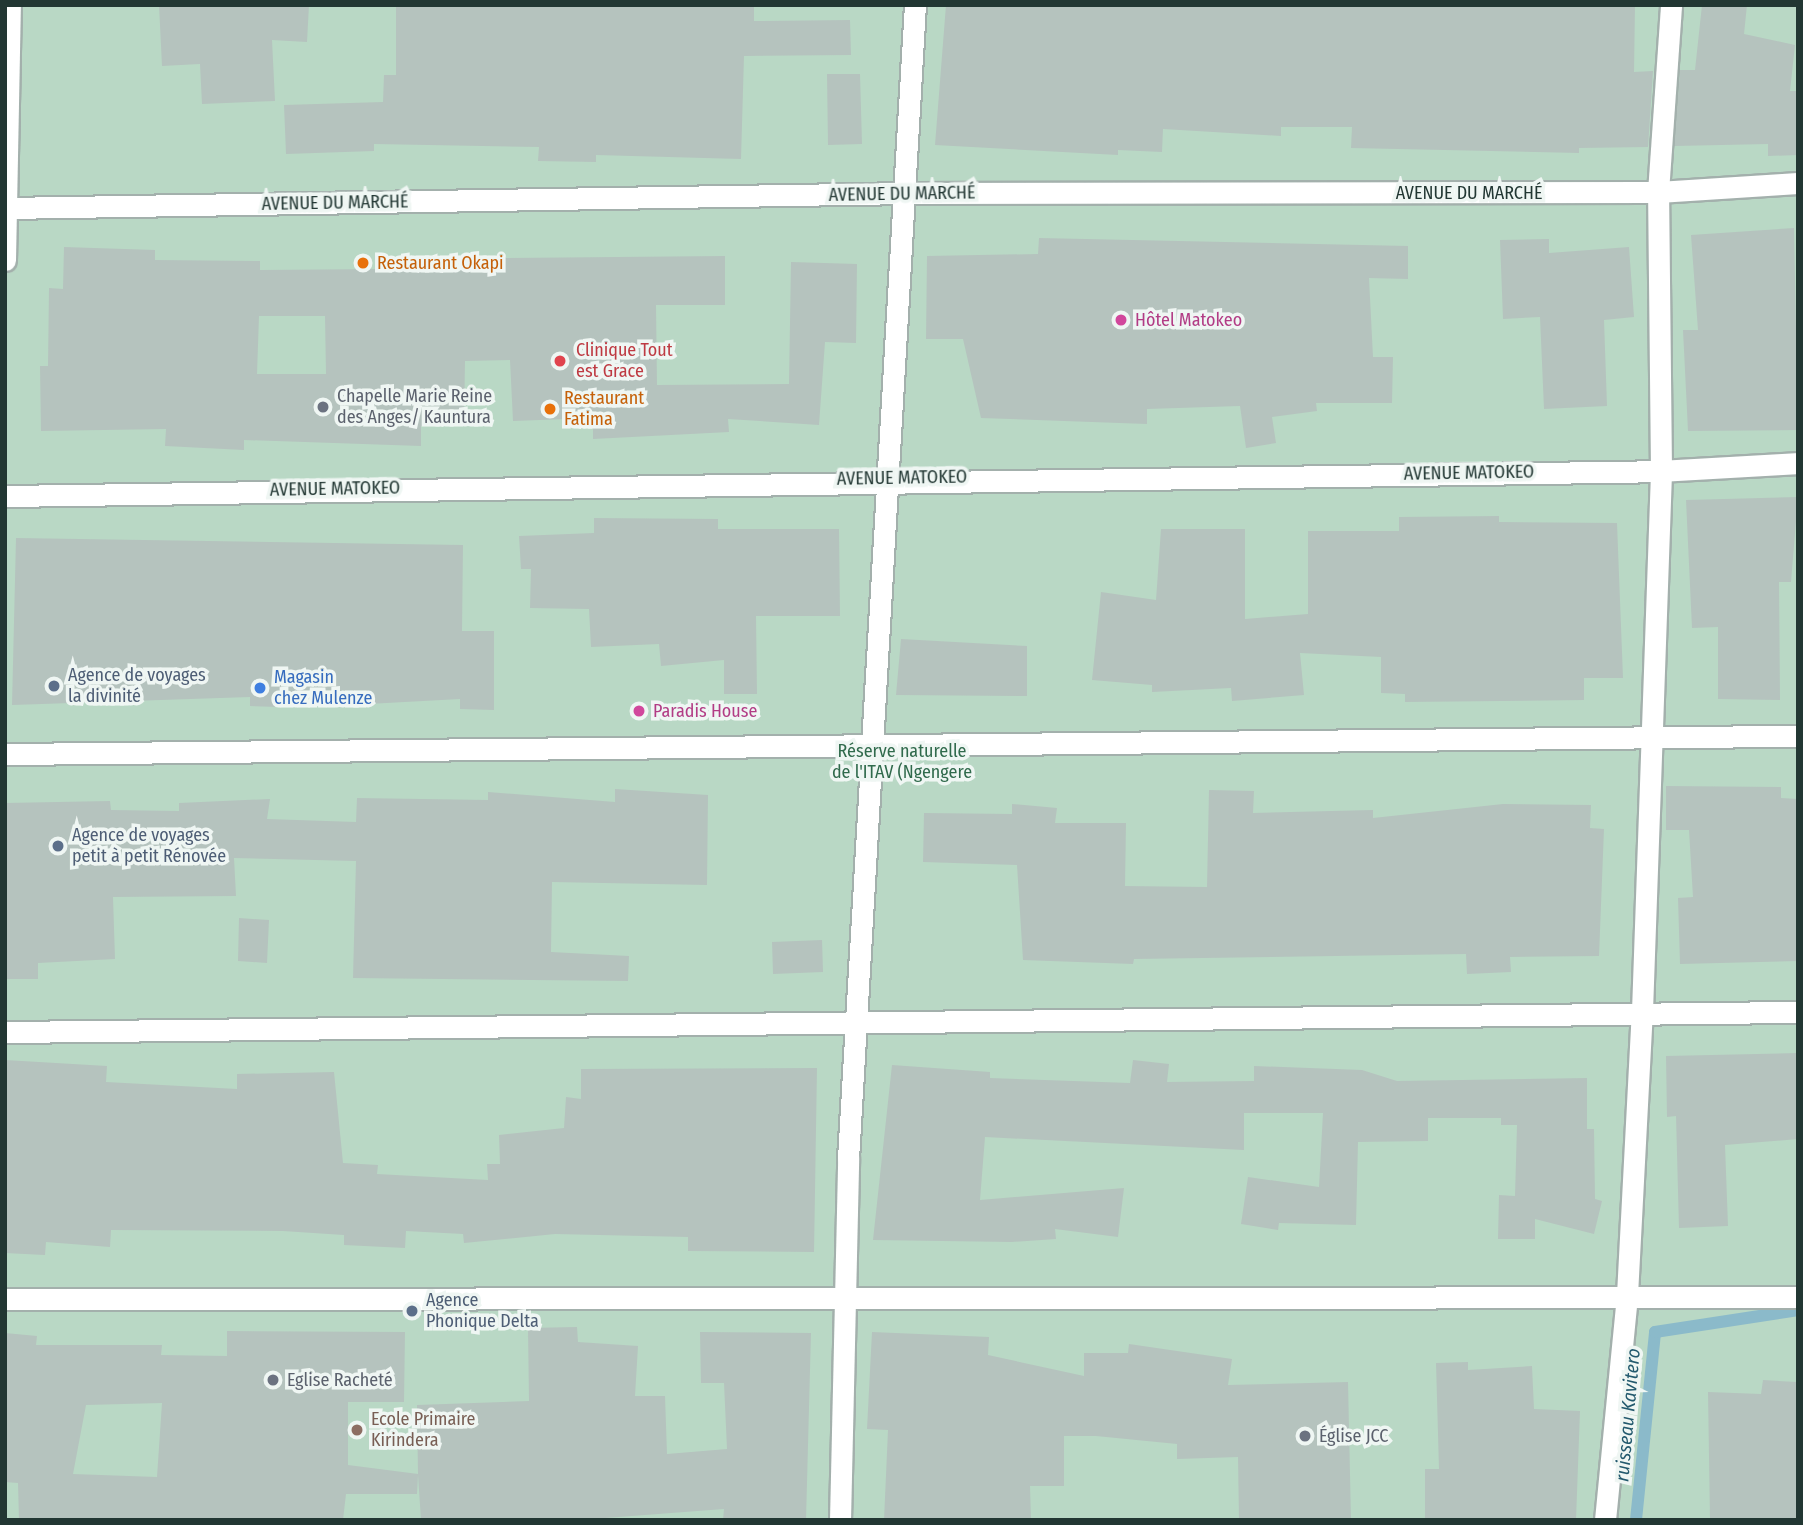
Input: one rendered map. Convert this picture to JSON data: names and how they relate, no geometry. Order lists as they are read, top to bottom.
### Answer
{
  "streets": {
    "street": ["AVENUE DU MARCHÉ", "AVENUE MATOKEO"]
  },
  "water": ["ruisseau Kavitero"],
  "parks": ["Réserve naturelle de l'ITAV (Ngengere"],
  "places": [
    "Restaurant Okapi",
    "Hôtel Matokeo",
    "Clinique Tout est Grace",
    "Chapelle Marie Reine des Anges/ Kauntura",
    "Restaurant Fatima",
    "Agence de voyages la divinité",
    "Magasin chez Mulenze",
    "Paradis House",
    "Agence de voyages petit à petit Rénovée",
    "Agence Phonique Delta",
    "Eglise Racheté",
    "Ecole Primaire Kirindera",
    "Église JCC"
  ]
}
